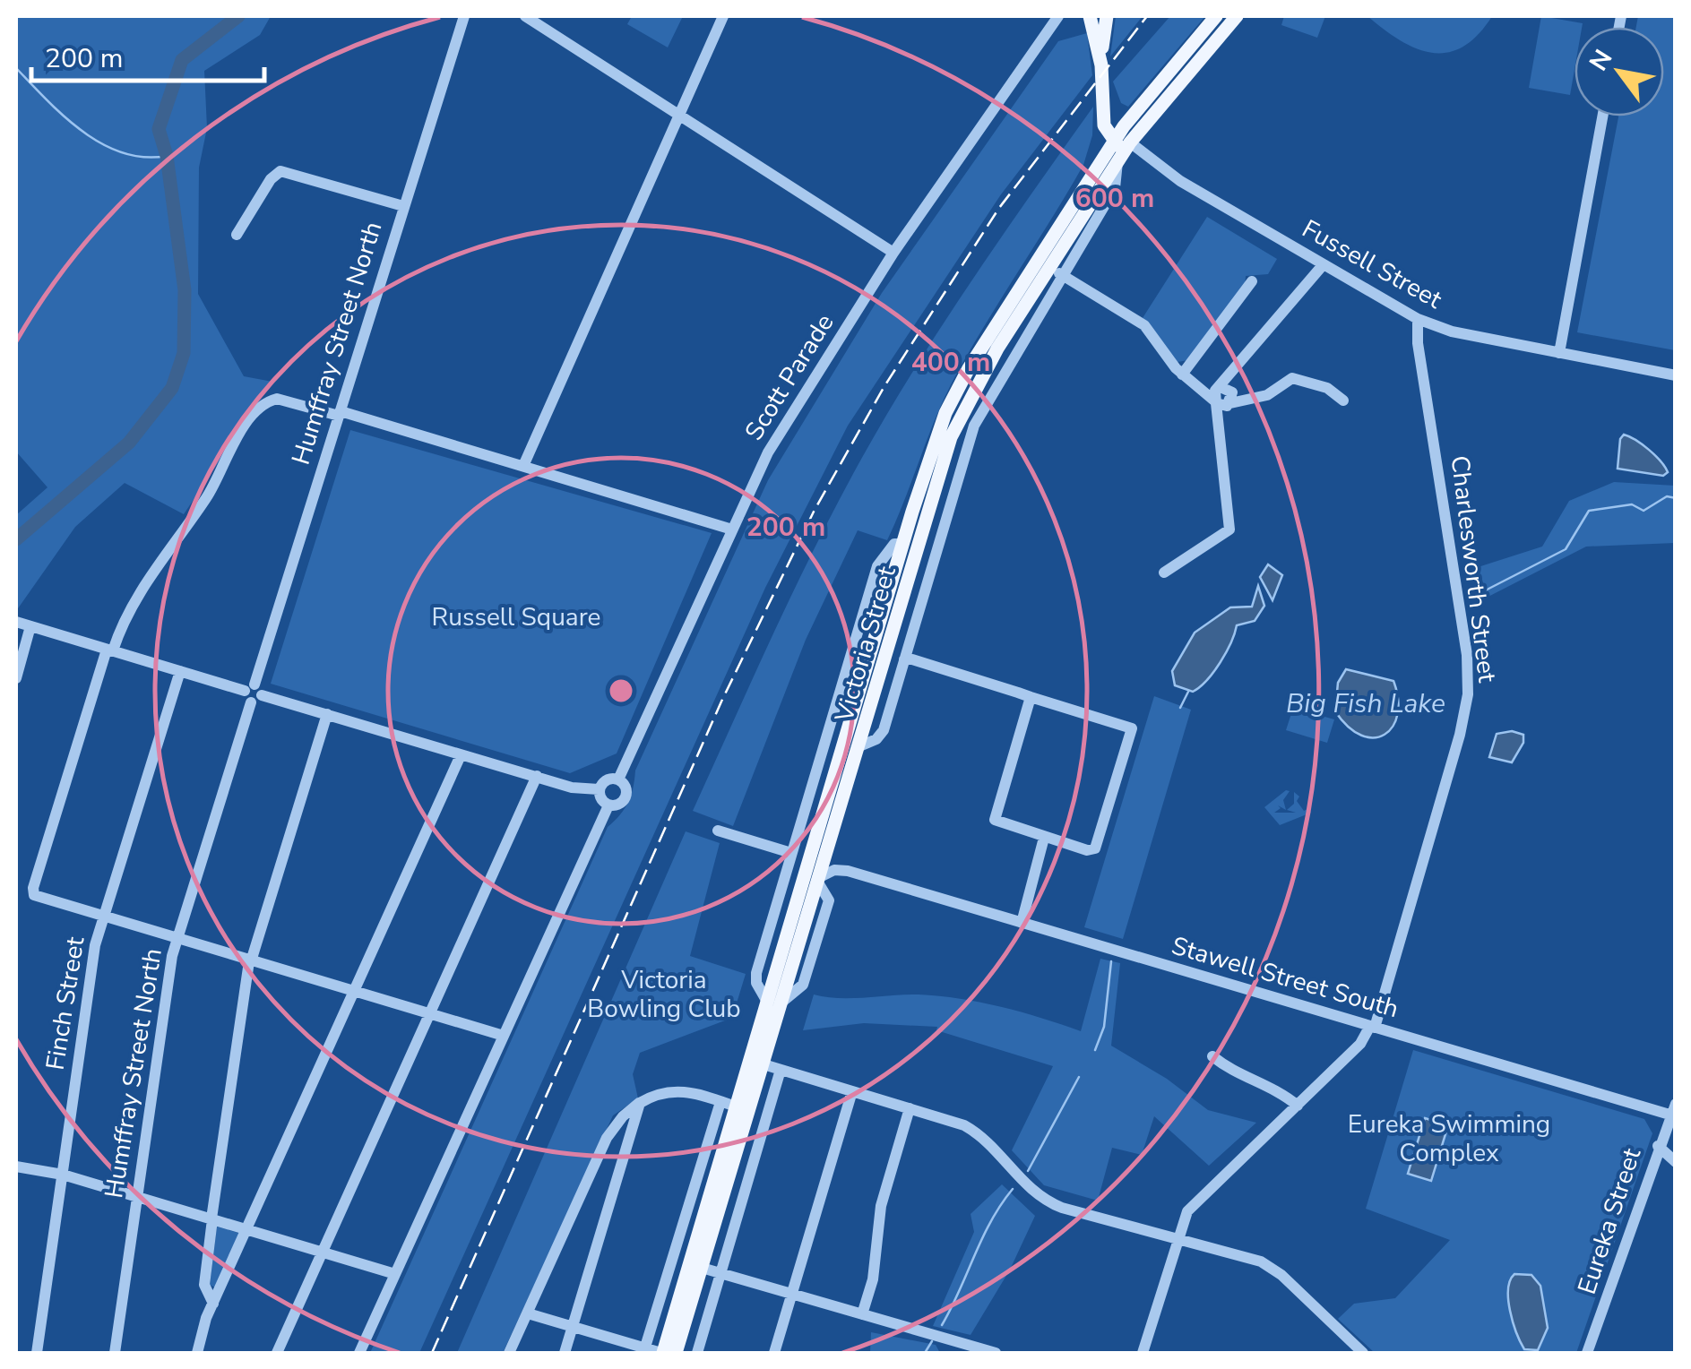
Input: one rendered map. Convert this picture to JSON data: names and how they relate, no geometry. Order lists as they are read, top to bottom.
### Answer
{
  "streets": {
    "main road": ["Victoria Street"],
    "street": [
      "Fussell Street",
      "Humffray Street North",
      "Scott Parade",
      "Charlesworth Street",
      "Stawell Street South",
      "Finch Street",
      "Eureka Street"
    ]
  },
  "crossings": [
    ["Fussell Street", "Charlesworth Street"],
    ["Fussell Street", "Victoria Street"],
    ["Charlesworth Street", "Stawell Street South"],
    ["Victoria Street", "Stawell Street South"],
    ["Stawell Street South", "Eureka Street"]
  ],
  "water": ["Big Fish Lake"],
  "parks": ["Russell Square", "Victoria Bowling Club", "Eureka Swimming Complex"],
  "scale_bar": "200 m",
  "north": "top left",
  "rings": ["600 m", "400 m", "200 m"]
}
